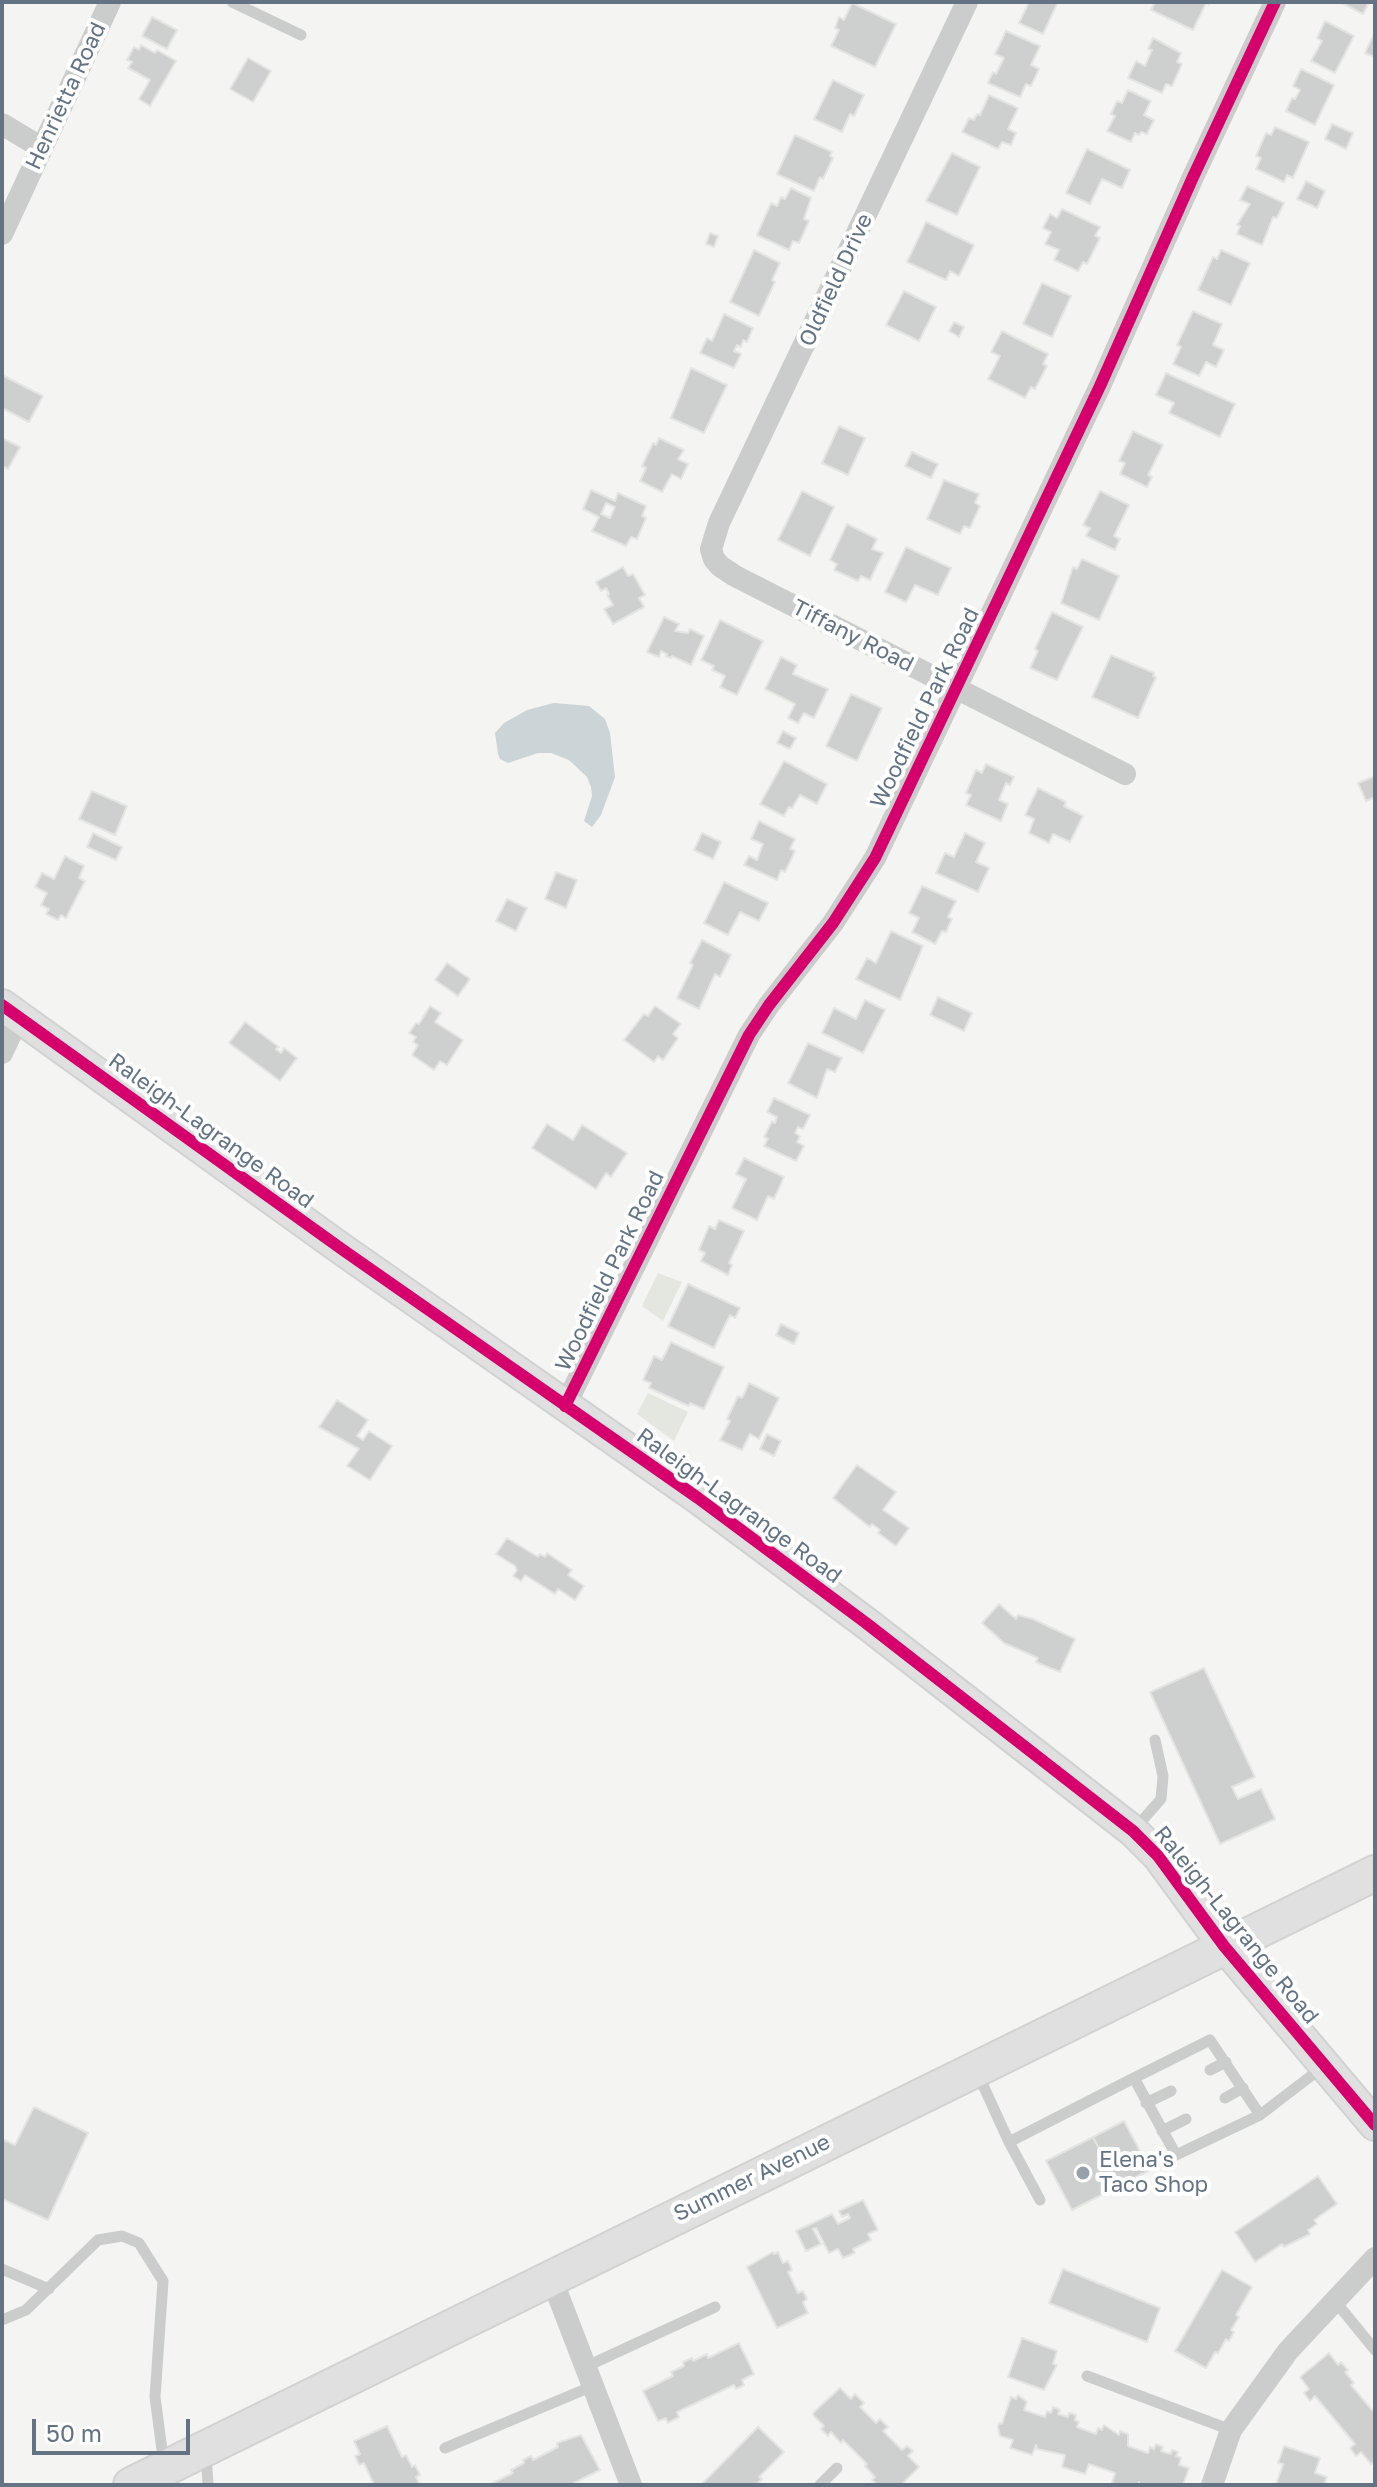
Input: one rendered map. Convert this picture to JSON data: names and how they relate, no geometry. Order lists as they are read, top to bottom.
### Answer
{
  "streets": {
    "main road": ["Raleigh-Lagrange Road", "Summer Avenue"],
    "street": [
      "Henrietta Road",
      "Oldfield Drive",
      "Tiffany Road",
      "Woodfield Park Road"
    ]
  },
  "crossings": [
    ["Oldfield Drive", "Tiffany Road"],
    ["Tiffany Road", "Woodfield Park Road"],
    ["Woodfield Park Road", "Raleigh-Lagrange Road"],
    ["Raleigh-Lagrange Road", "Summer Avenue"]
  ],
  "places": ["Elena's Taco Shop"],
  "scale_bar": "50 m"
}
